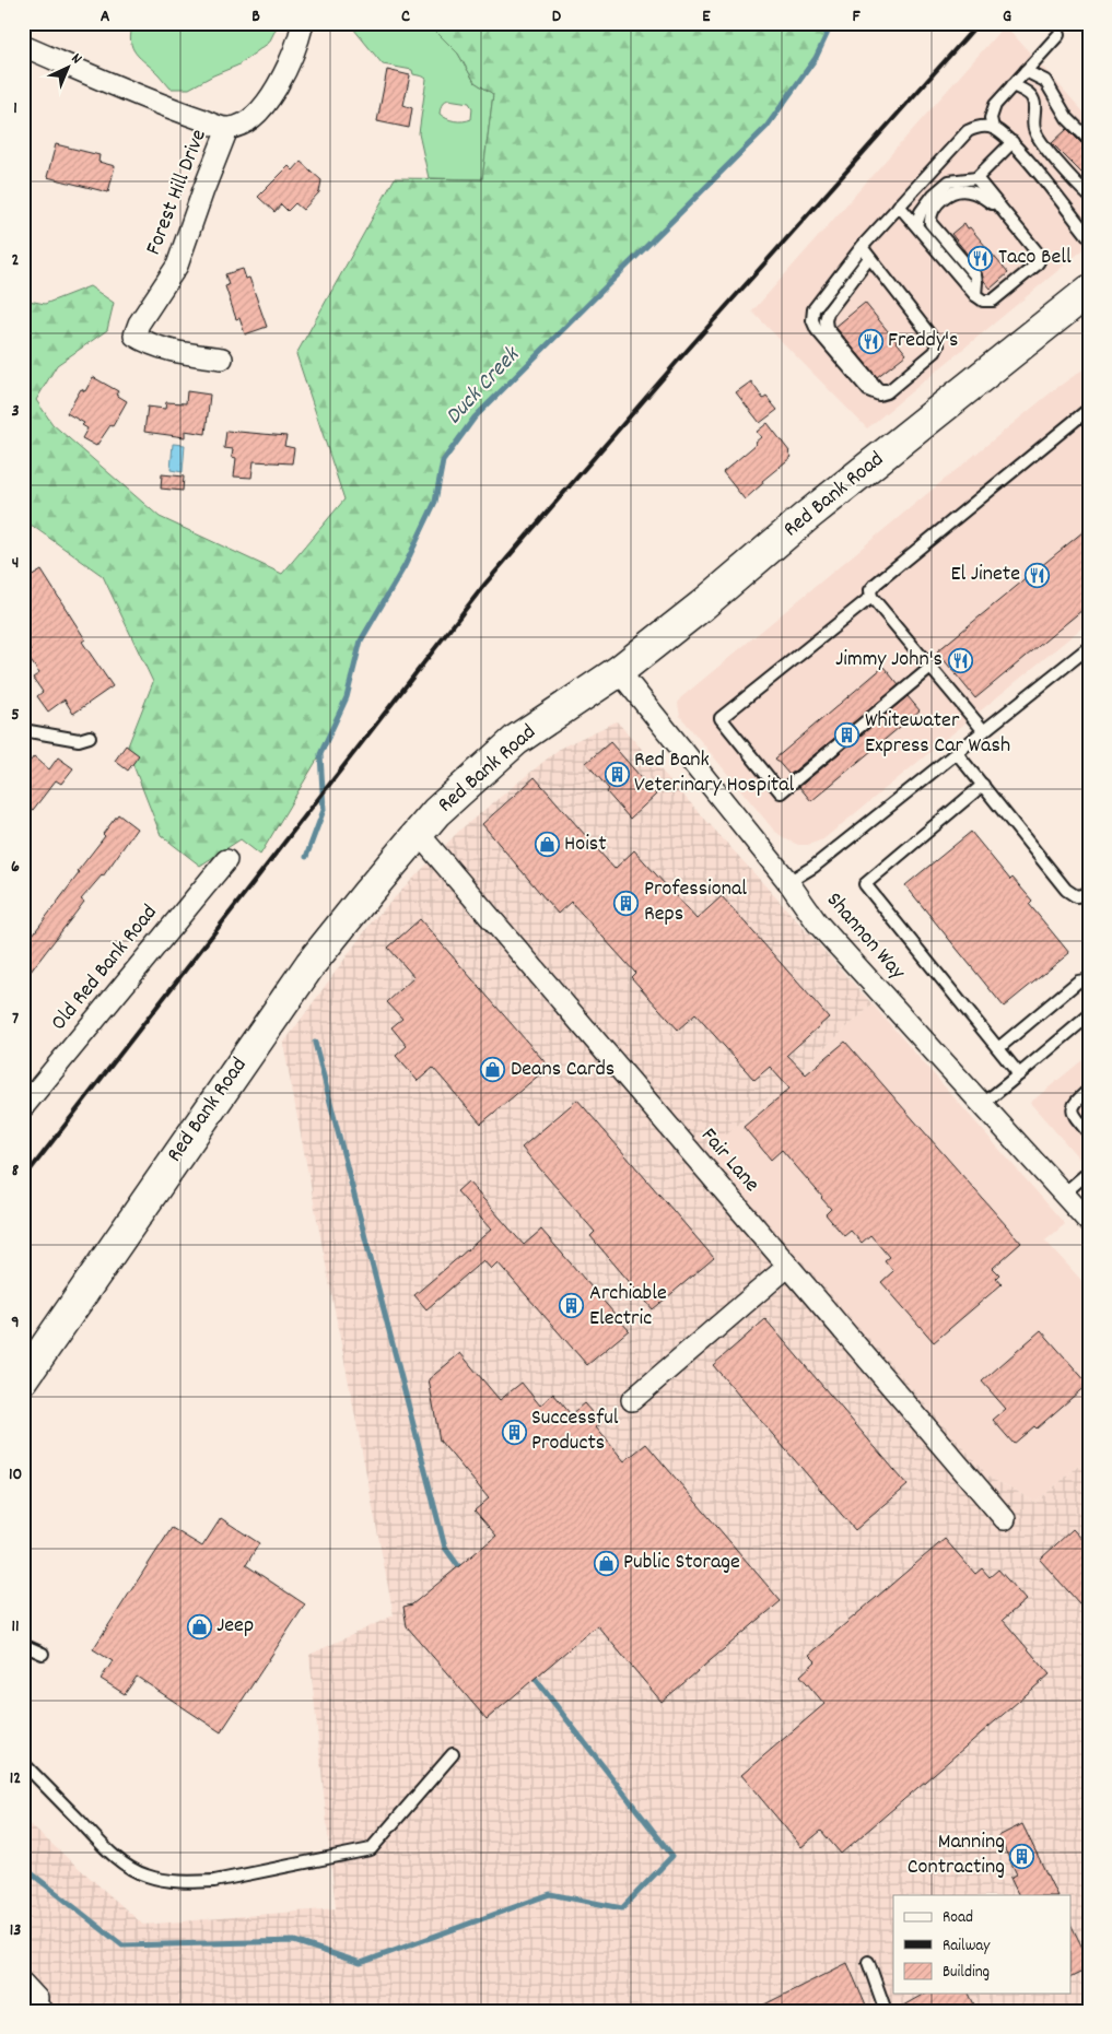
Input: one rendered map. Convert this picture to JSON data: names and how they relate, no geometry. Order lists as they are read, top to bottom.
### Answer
{
  "streets": {
    "highway": ["Red Bank Road"],
    "street": [
      "Forest Hill Drive",
      "Shannon Way",
      "Old Red Bank Road",
      "Fair Lane"
    ]
  },
  "crossings": [
    ["Red Bank Road", "Shannon Way"],
    ["Red Bank Road", "Fair Lane"]
  ],
  "water": ["Duck Creek"],
  "places": {
    "restaurant": [
      "Taco Bell",
      "Freddy's",
      "El Jinete",
      "Jimmy John's"
    ],
    "building": [
      "Whitewater Express Car Wash",
      "Red Bank Veterinary Hospital",
      "Professional Reps",
      "Archiable Electric",
      "Successful Products",
      "Manning Contracting"
    ],
    "shop": [
      "Hoist",
      "Deans Cards",
      "Public Storage",
      "Jeep"
    ]
  },
  "legend": ["Road", "Railway", "Building"],
  "north": "top right",
  "grid": {
    "columns": [
      "A",
      "B",
      "C",
      "D",
      "E",
      "F",
      "G"
    ],
    "rows": [
      "1",
      "2",
      "3",
      "4",
      "5",
      "6",
      "7",
      "8",
      "9",
      "10",
      "11",
      "12",
      "13"
    ]
  }
}
